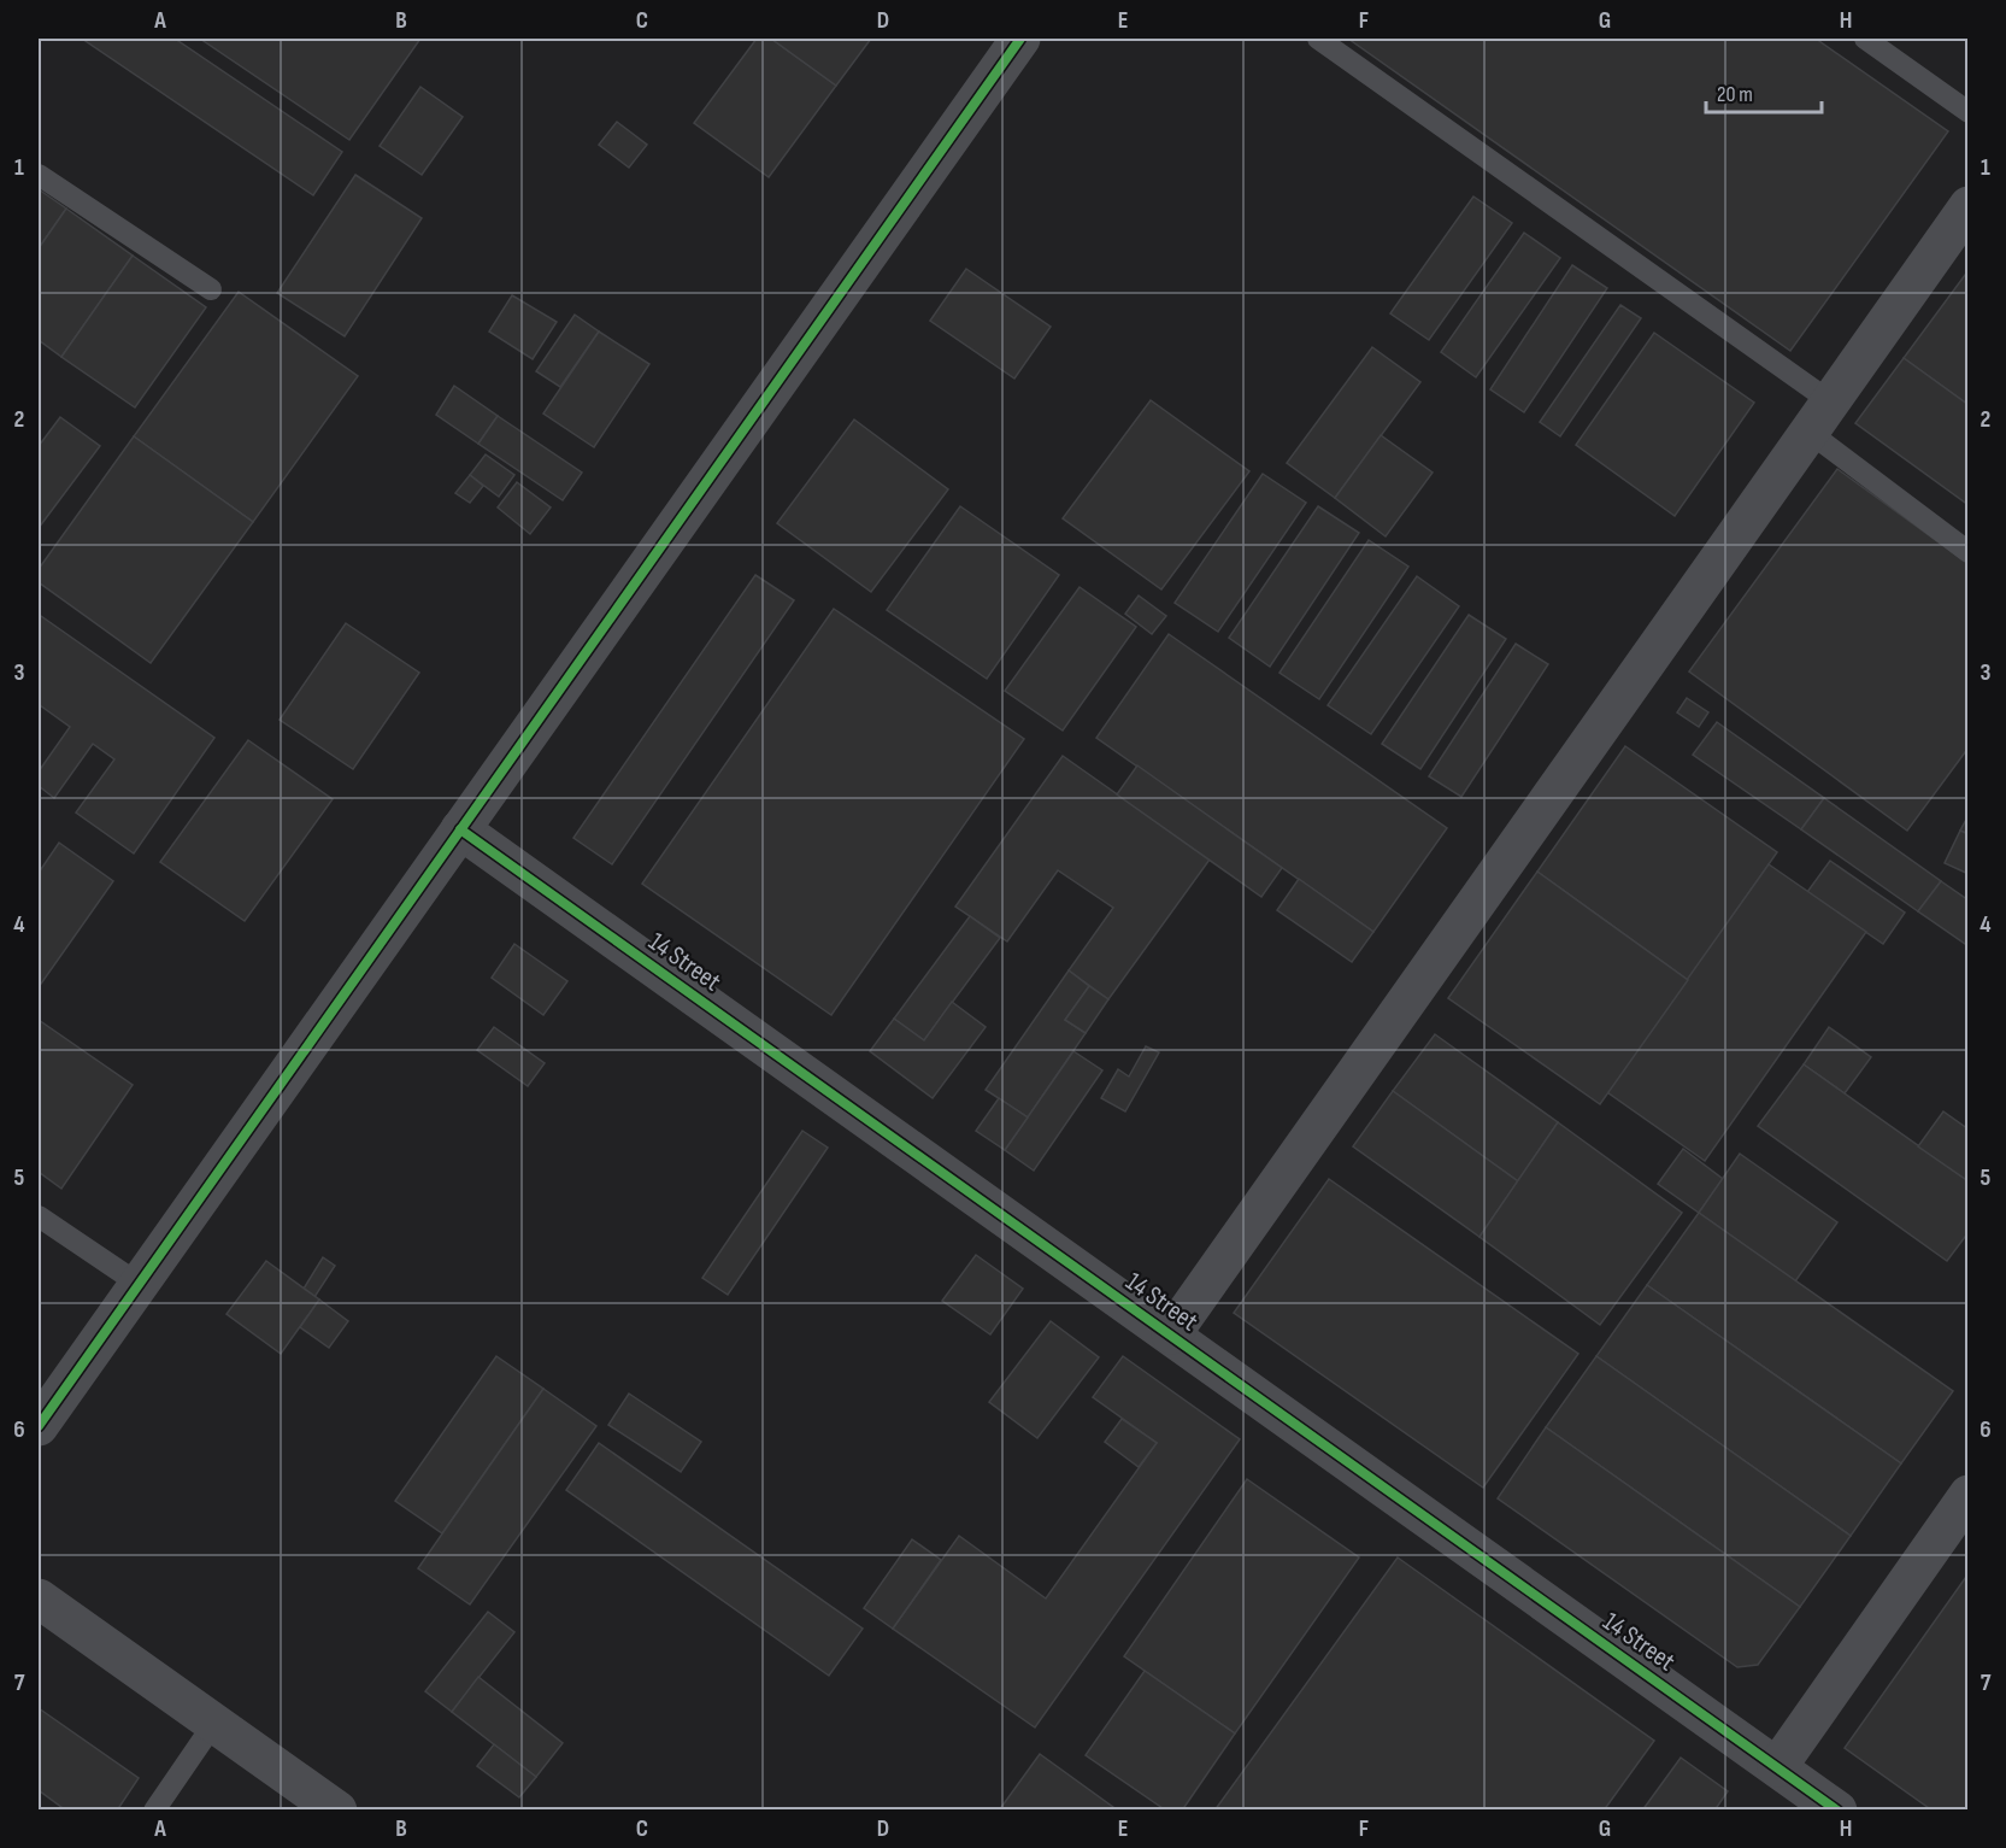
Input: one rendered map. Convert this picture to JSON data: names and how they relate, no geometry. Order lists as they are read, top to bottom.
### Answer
{
  "streets": {
    "street": ["14 Street"]
  },
  "scale_bar": "20 m",
  "grid": {
    "columns": [
      "A",
      "B",
      "C",
      "D",
      "E",
      "F",
      "G",
      "H"
    ],
    "rows": [
      "1",
      "2",
      "3",
      "4",
      "5",
      "6",
      "7"
    ]
  }
}
